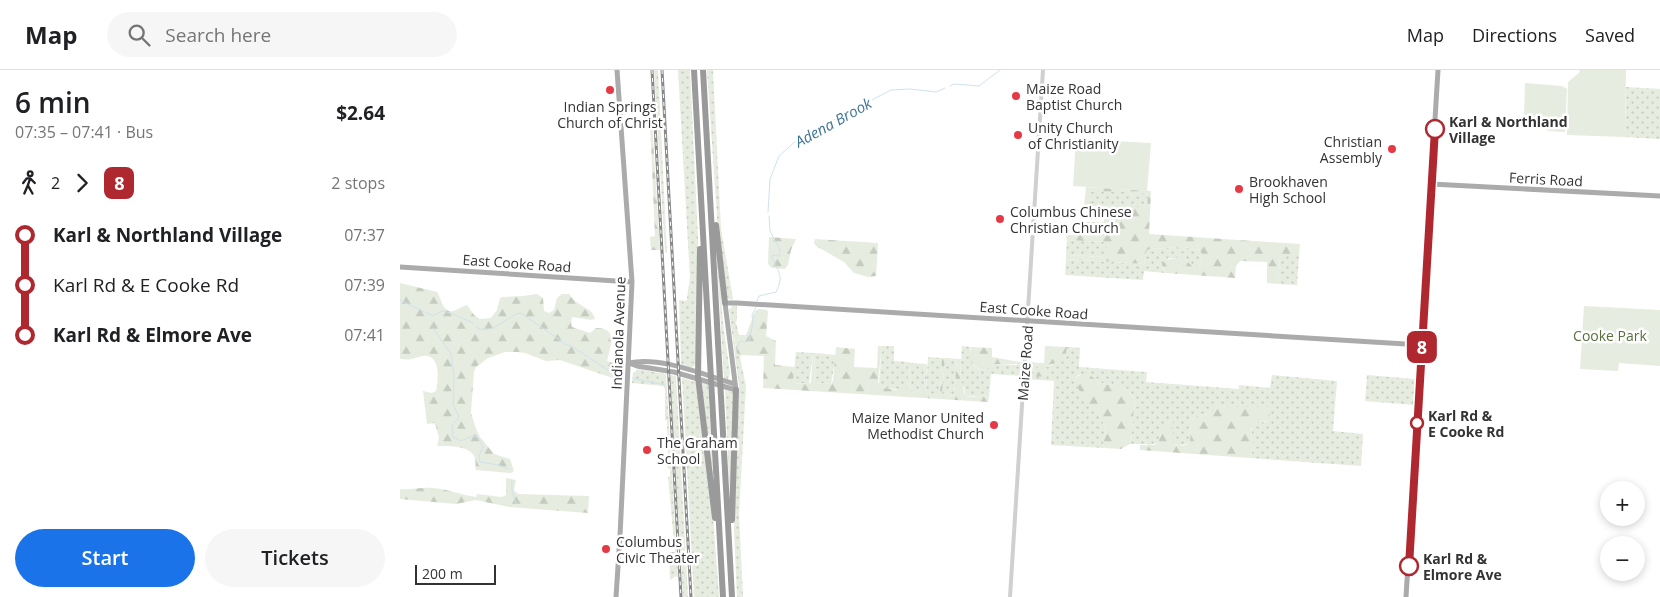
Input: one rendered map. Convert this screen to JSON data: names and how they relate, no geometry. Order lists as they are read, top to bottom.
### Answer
{
  "streets": {
    "main road": ["Ferris Road", "East Cooke Road", "Indianola Avenue"],
    "street": ["Maize Road"]
  },
  "crossings": [
    ["East Cooke Road", "Indianola Avenue"],
    ["East Cooke Road", "Maize Road"]
  ],
  "water": ["Adena Brook"],
  "parks": ["Cooke Park"],
  "places": [
    "Indian Springs Church of Christ",
    "Maize Road Baptist Church",
    "Karl & Northland Village",
    "Unity Church of Christianity",
    "Christian Assembly",
    "Brookhaven High School",
    "Columbus Chinese Christian Church",
    "Karl Rd & E Cooke Rd",
    "Maize Manor United Methodist Church",
    "The Graham School",
    "Columbus Civic Theater",
    "Karl Rd & Elmore Ave"
  ],
  "lines": ["bus line 8"],
  "scale_bar": "200 m",
  "page": {
    "header": "Map",
    "search": "Search here",
    "nav": ["Map", "Directions", "Saved"],
    "heading": ["6 min", "07:35 – 07:41 · Bus", "$2.64"],
    "on_map": "8",
    "legs": ["2", "8", "2 stops"],
    "list": [
      {
        "name": "Karl & Northland Village",
        "value": "07:37"
      },
      {
        "name": "Karl Rd & E Cooke Rd",
        "value": "07:39"
      },
      {
        "name": "Karl Rd & Elmore Ave",
        "value": "07:41"
      }
    ],
    "map_buttons": ["+", "−"],
    "buttons": ["Start", "Tickets"],
    "scale": "200 m"
  }
}
